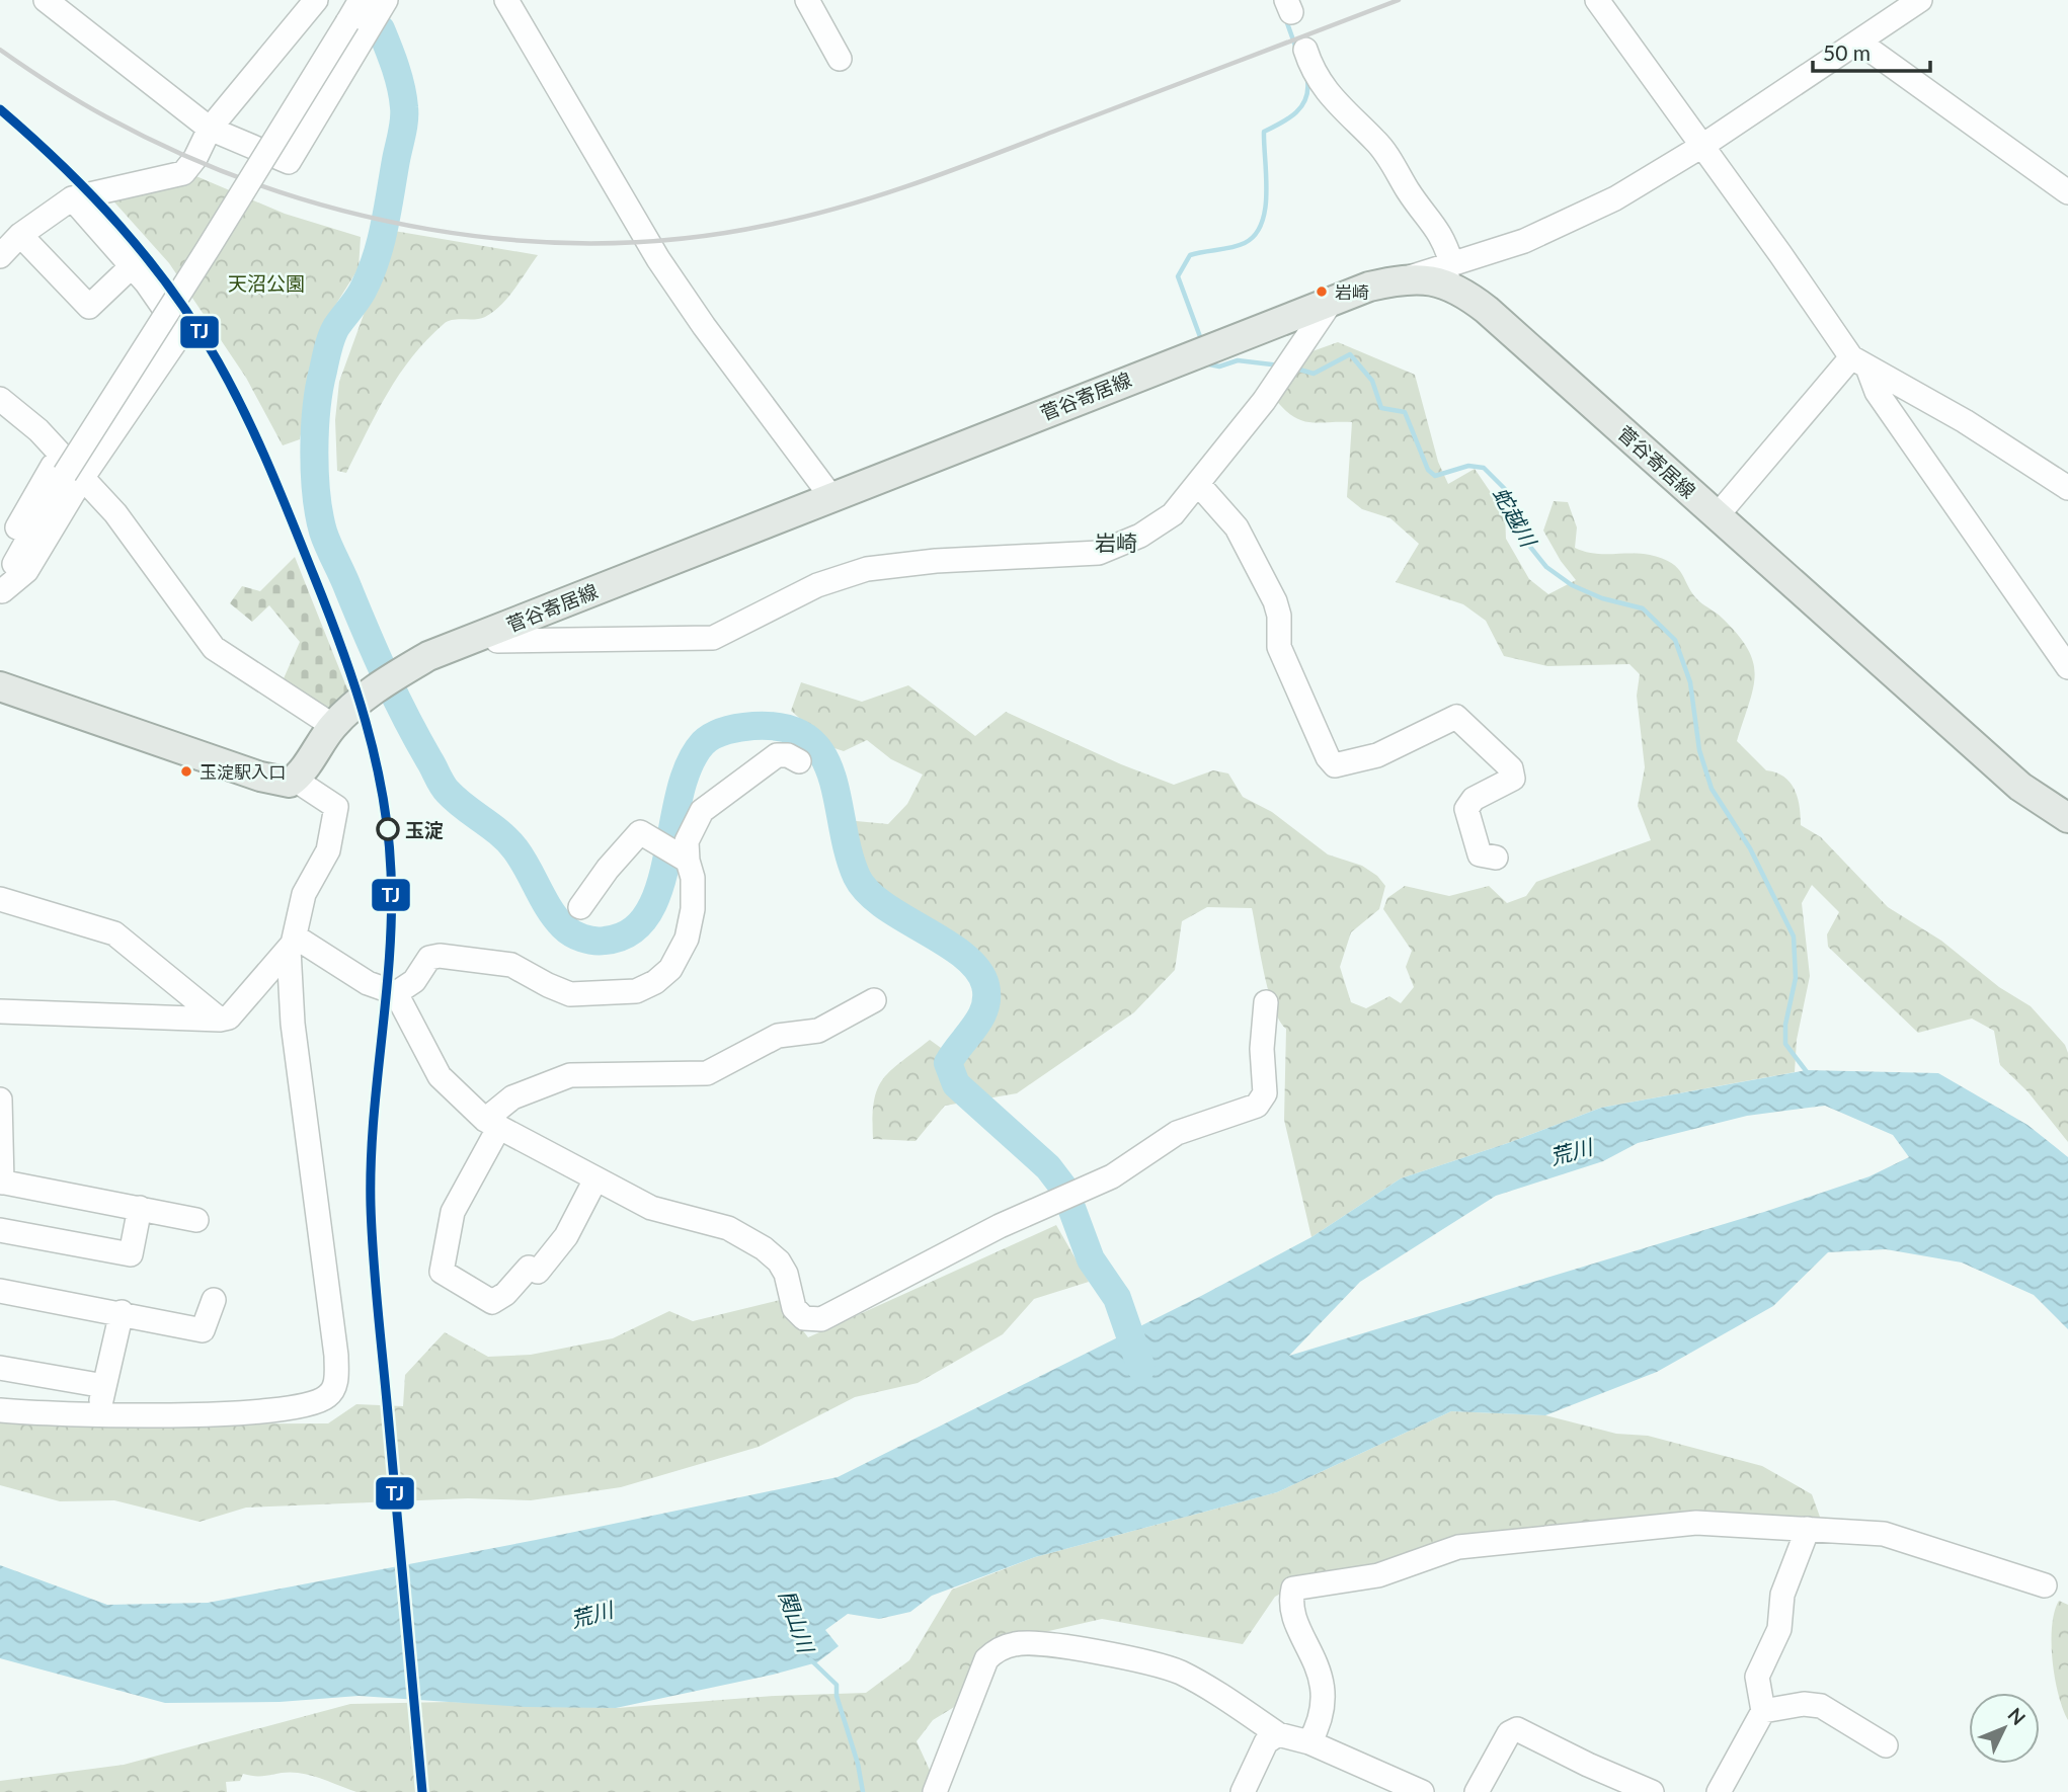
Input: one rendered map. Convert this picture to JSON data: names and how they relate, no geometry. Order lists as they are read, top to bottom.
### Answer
{
  "streets": {
    "main road": ["菅谷寄居線"]
  },
  "districts": ["岩崎"],
  "water": ["蛇越川", "荒川", "関山川"],
  "parks": ["天沼公園"],
  "places": ["岩崎", "玉淀駅入口", "玉淀"],
  "lines": ["transit line TJ"],
  "scale_bar": "50 m",
  "north": "top right"
}
